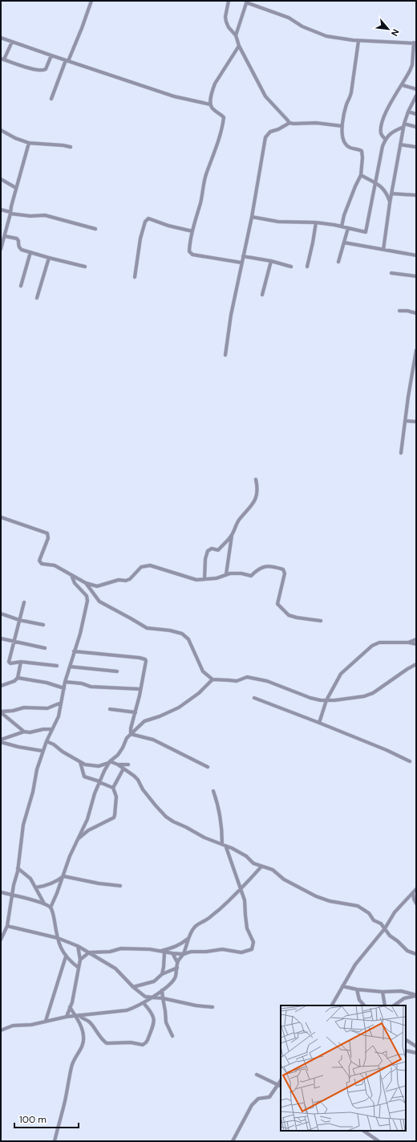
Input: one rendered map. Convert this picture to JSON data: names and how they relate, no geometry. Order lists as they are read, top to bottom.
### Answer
{
  "scale_bar": "100 m",
  "north": "bottom right"
}
